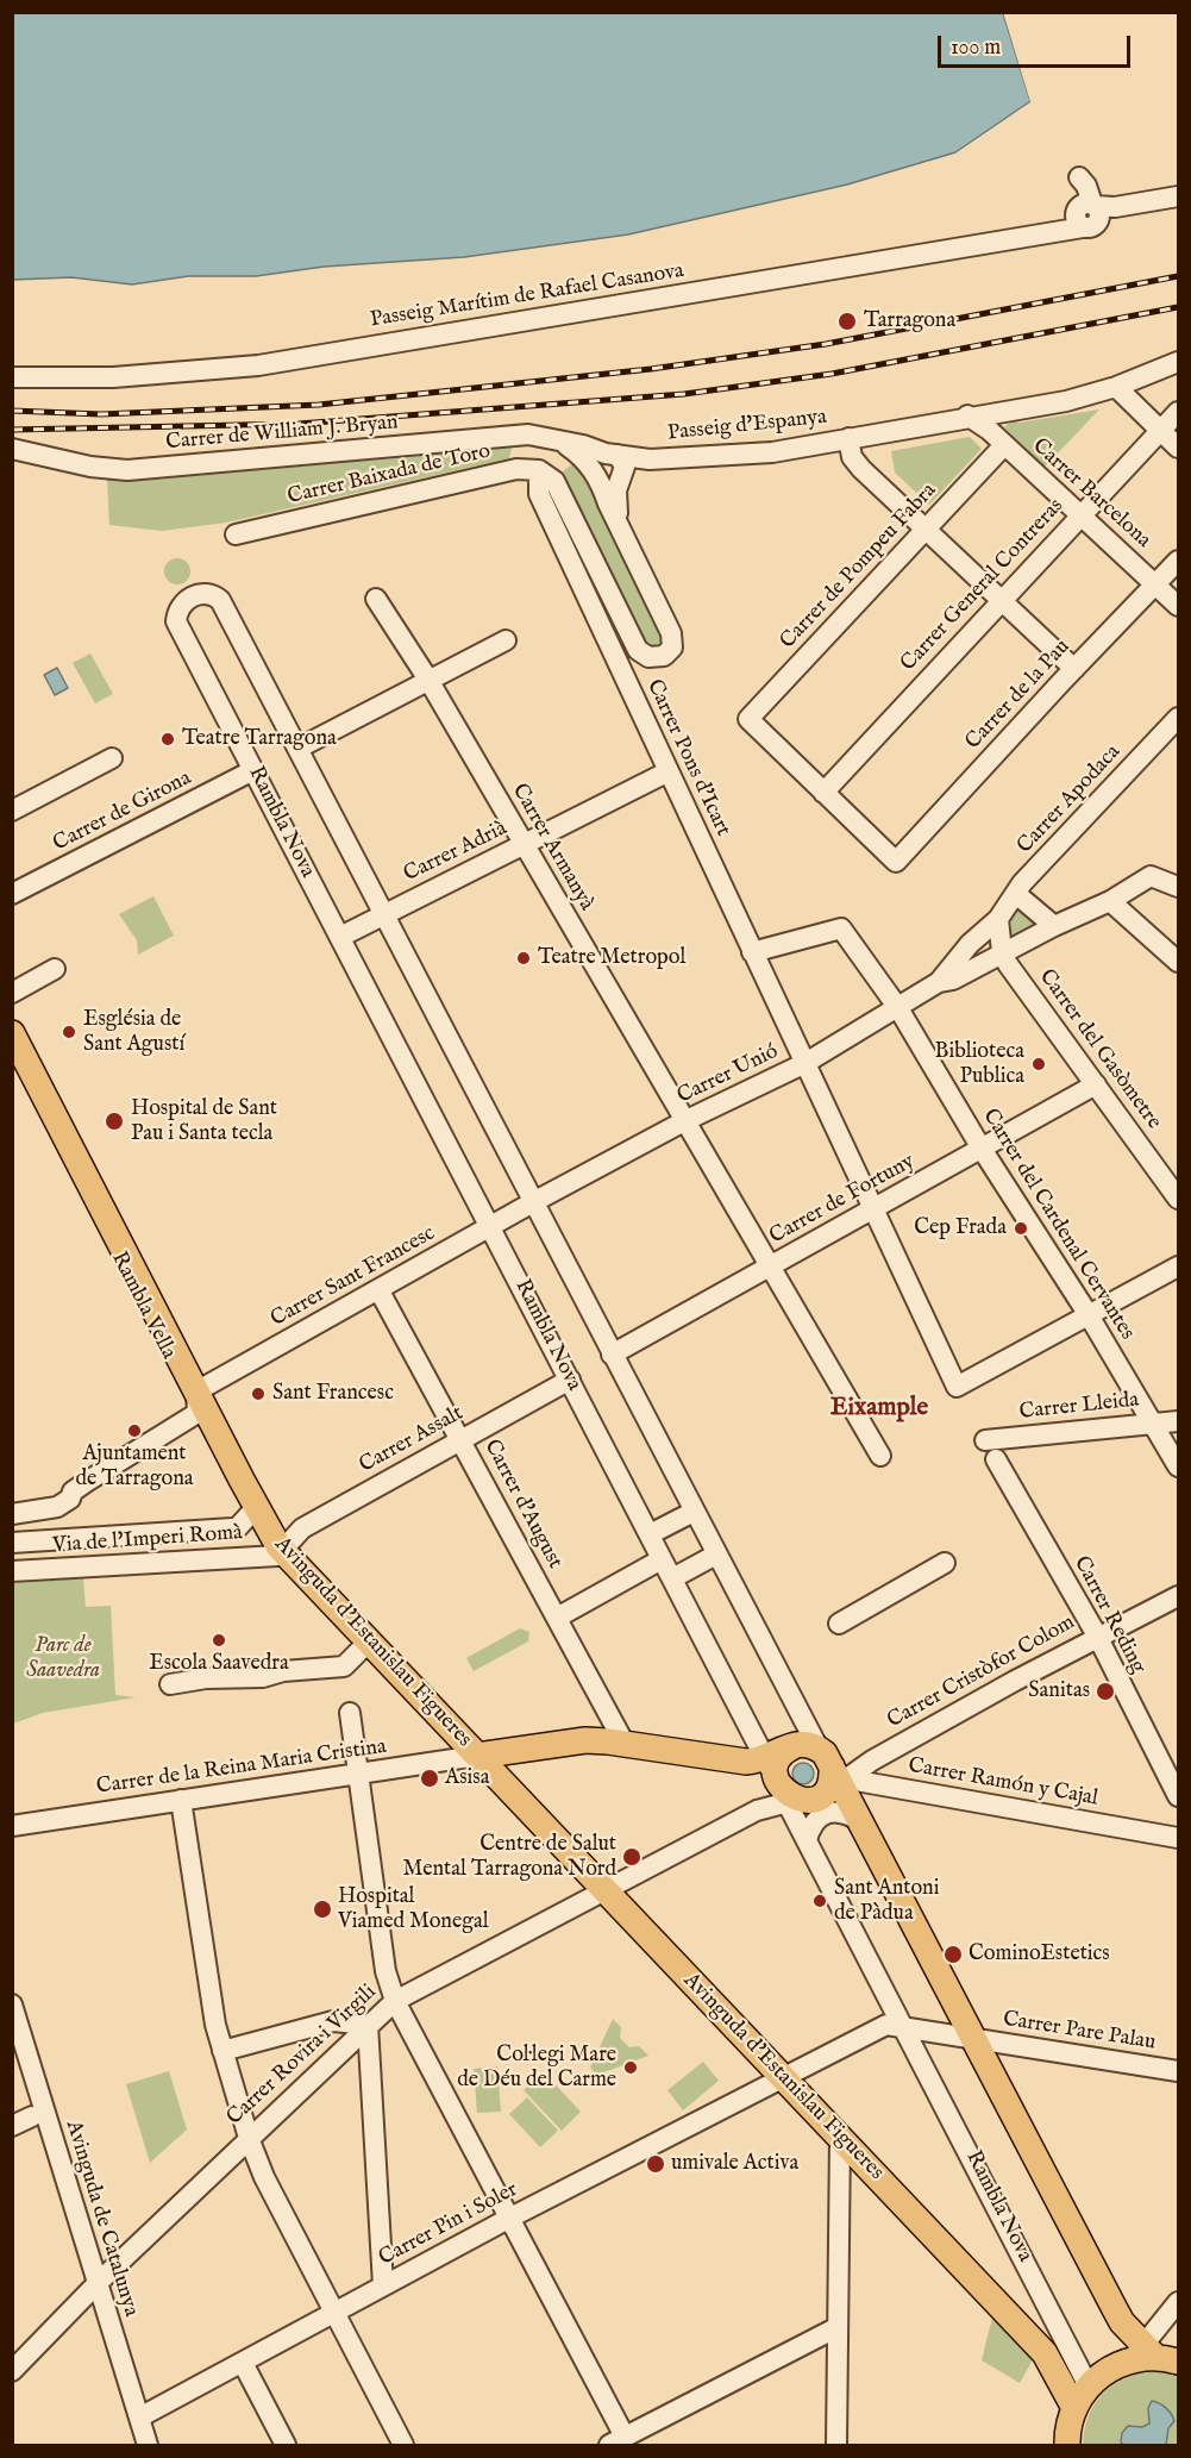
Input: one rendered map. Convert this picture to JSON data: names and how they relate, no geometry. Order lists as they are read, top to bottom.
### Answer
{
  "streets": {
    "main road": ["Rambla Nova", "Rambla Vella", "Avinguda d'Estanislau Figueres"],
    "street": [
      "Passeig Marítim de Rafael Casanova",
      "Passeig d'Espanya",
      "Carrer de William J. Bryan",
      "Carrer Baixada de Toro",
      "Carrer Barcelona",
      "Carrer de Pompeu Fabra",
      "Carrer General Contreras",
      "Carrer de la Pau",
      "Carrer Pons d'Icart",
      "Carrer Apodaca",
      "Carrer de Girona",
      "Carrer Armanyà",
      "Carrer Adrià",
      "Carrer del Gasòmetre",
      "Carrer Unió",
      "Carrer de Fortuny",
      "Carrer del Cardenal Cervantes",
      "Carrer Sant Francesc",
      "Carrer Lleida",
      "Carrer Assalt",
      "Carrer d'August",
      "Via de l'Imperi Romà",
      "Carrer Reding",
      "Carrer Cristòfor Colom",
      "Carrer de la Reina Maria Cristina",
      "Carrer Ramón y Cajal",
      "Carrer Pare Palau",
      "Carrer Rovira i Virgili",
      "Avinguda de Catalunya",
      "Carrer Pin i Soler"
    ]
  },
  "crossings": [
    ["Passeig d'Espanya", "Carrer de William J. Bryan"],
    ["Passeig d'Espanya", "Carrer Barcelona"],
    ["Carrer Baixada de Toro", "Carrer Pons d'Icart"],
    ["Carrer Barcelona", "Carrer de Pompeu Fabra"],
    ["Carrer Barcelona", "Carrer General Contreras"],
    ["Carrer Barcelona", "Carrer de la Pau"],
    ["Carrer de Pompeu Fabra", "Carrer General Contreras"],
    ["Carrer de Pompeu Fabra", "Carrer de la Pau"],
    ["Carrer General Contreras", "Carrer de la Pau"],
    ["Carrer Pons d'Icart", "Carrer Adrià"],
    ["Carrer Pons d'Icart", "Carrer Unió"],
    ["Carrer Pons d'Icart", "Carrer del Cardenal Cervantes"],
    ["Carrer Apodaca", "Carrer Unió"],
    ["Carrer de Girona", "Rambla Nova"],
    ["Rambla Nova", "Carrer Adrià"],
    ["Rambla Nova", "Carrer Unió"],
    ["Rambla Nova", "Carrer de Fortuny"],
    ["Rambla Nova", "Carrer Sant Francesc"],
    ["Rambla Nova", "Carrer Assalt"],
    ["Rambla Nova", "Carrer Cristòfor Colom"],
    ["Rambla Nova", "Carrer Ramón y Cajal"],
    ["Rambla Nova", "Carrer Pare Palau"],
    ["Rambla Nova", "Carrer Rovira i Virgili"],
    ["Rambla Nova", "Carrer Pin i Soler"],
    ["Carrer Armanyà", "Carrer Adrià"],
    ["Carrer Armanyà", "Carrer Unió"],
    ["Carrer Armanyà", "Carrer de Fortuny"],
    ["Carrer del Gasòmetre", "Carrer Unió"],
    ["Carrer del Gasòmetre", "Carrer de Fortuny"],
    ["Carrer Unió", "Carrer del Cardenal Cervantes"],
    ["Carrer Unió", "Carrer Sant Francesc"],
    ["Carrer de Fortuny", "Carrer del Cardenal Cervantes"],
    ["Carrer del Cardenal Cervantes", "Carrer Lleida"],
    ["Carrer Sant Francesc", "Rambla Vella"],
    ["Carrer Sant Francesc", "Carrer d'August"],
    ["Rambla Vella", "Via de l'Imperi Romà"],
    ["Rambla Vella", "Avinguda d'Estanislau Figueres"],
    ["Carrer Assalt", "Carrer d'August"],
    ["Carrer Assalt", "Via de l'Imperi Romà"],
    ["Carrer Assalt", "Avinguda d'Estanislau Figueres"],
    ["Via de l'Imperi Romà", "Avinguda d'Estanislau Figueres"],
    ["Carrer Reding", "Carrer Cristòfor Colom"],
    ["Avinguda d'Estanislau Figueres", "Carrer de la Reina Maria Cristina"],
    ["Avinguda d'Estanislau Figueres", "Carrer Rovira i Virgili"],
    ["Avinguda d'Estanislau Figueres", "Carrer Pin i Soler"],
    ["Carrer Cristòfor Colom", "Carrer Ramón y Cajal"],
    ["Carrer Rovira i Virgili", "Avinguda de Catalunya"],
    ["Avinguda de Catalunya", "Carrer Pin i Soler"]
  ],
  "districts": ["Eixample"],
  "parks": ["Parc de Saavedra"],
  "places": [
    "Tarragona",
    "Teatre Tarragona",
    "Teatre Metropol",
    "Església de Sant Agustí",
    "Biblioteca Publica",
    "Hospital de Sant Pau i Santa tecla",
    "Cep Frada",
    "Sant Francesc",
    "Ajuntament de Tarragona",
    "Escola Saavedra",
    "Sanitas",
    "Asisa",
    "Centre de Salut Mental Tarragona Nord",
    "Sant Antoni de Pàdua",
    "Hospital Viamed Monegal",
    "CominoEstetics",
    "Col·legi Mare de Déu del Carme",
    "umivale Activa"
  ],
  "scale_bar": "100 m"
}
